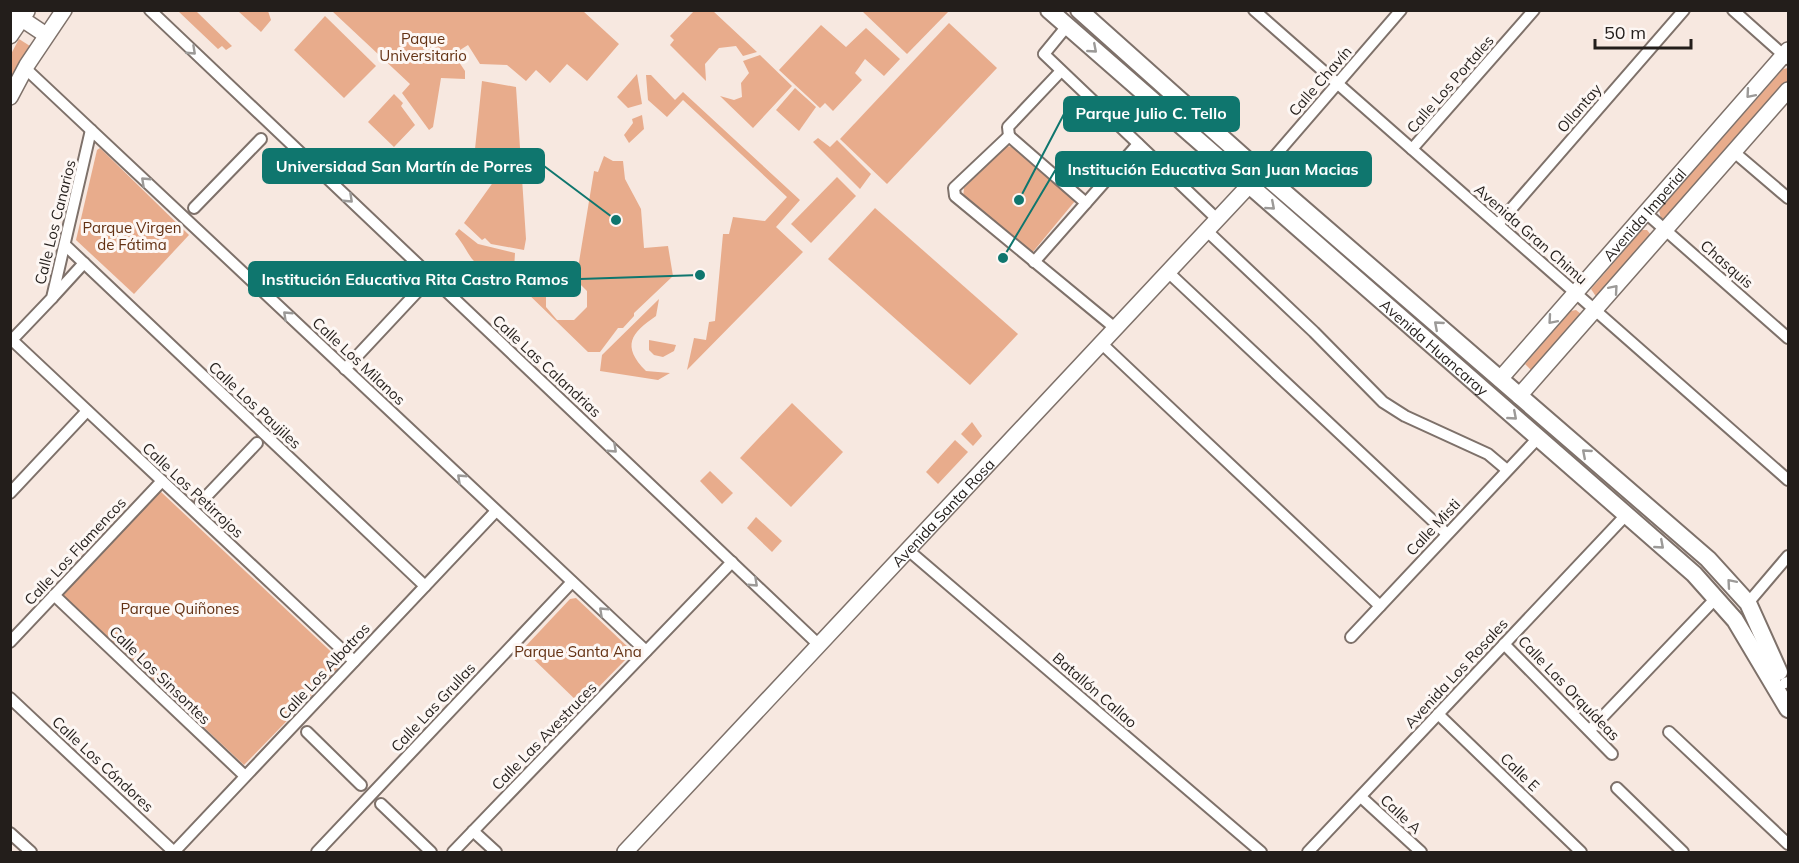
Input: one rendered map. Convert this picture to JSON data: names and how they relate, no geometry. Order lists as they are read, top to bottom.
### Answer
{
  "streets": {
    "main road": ["Avenida Huancaray"],
    "street": [
      "Calle Chavín",
      "Calle Los Portales",
      "Ollantay",
      "Avenida Imperial",
      "Calle Los Canarios",
      "Avenida Gran Chimu",
      "Chasquis",
      "Calle Los Milanos",
      "Calle Las Calandrias",
      "Calle Los Paujiles",
      "Calle Los Petirrojos",
      "Avenida Santa Rosa",
      "Calle Misti",
      "Calle Los Flamencos",
      "Calle Los Albatros",
      "Avenida Los Rosales",
      "Calle Los Sinsontes",
      "Calle Las Orquídeas",
      "Batallón Callao",
      "Calle Las Grullas",
      "Calle Las Avestruces",
      "Calle Los Cóndores",
      "Calle E",
      "Calle A"
    ]
  },
  "crossings": [
    ["Calle Chavín", "Avenida Gran Chimu"],
    ["Calle Chavín", "Avenida Huancaray"],
    ["Calle Chavín", "Avenida Santa Rosa"],
    ["Calle Los Portales", "Avenida Gran Chimu"],
    ["Ollantay", "Avenida Gran Chimu"],
    ["Avenida Imperial", "Avenida Gran Chimu"],
    ["Avenida Imperial", "Chasquis"],
    ["Avenida Imperial", "Avenida Huancaray"],
    ["Calle Los Canarios", "Calle Los Milanos"],
    ["Calle Los Canarios", "Calle Los Paujiles"],
    ["Calle Los Canarios", "Calle Los Petirrojos"],
    ["Avenida Huancaray", "Avenida Santa Rosa"],
    ["Avenida Huancaray", "Calle Misti"],
    ["Avenida Huancaray", "Avenida Los Rosales"],
    ["Calle Los Milanos", "Calle Los Albatros"],
    ["Calle Los Milanos", "Calle Las Grullas"],
    ["Calle Los Milanos", "Calle Las Avestruces"],
    ["Calle Las Calandrias", "Avenida Santa Rosa"],
    ["Calle Las Calandrias", "Calle Las Avestruces"],
    ["Calle Los Paujiles", "Calle Los Albatros"],
    ["Calle Los Petirrojos", "Calle Los Flamencos"],
    ["Calle Los Petirrojos", "Calle Los Albatros"],
    ["Avenida Santa Rosa", "Batallón Callao"],
    ["Calle Los Flamencos", "Calle Los Sinsontes"],
    ["Calle Los Albatros", "Calle Los Sinsontes"],
    ["Calle Los Albatros", "Calle Los Cóndores"],
    ["Avenida Los Rosales", "Calle Las Orquídeas"],
    ["Avenida Los Rosales", "Calle E"],
    ["Avenida Los Rosales", "Calle A"]
  ],
  "one_way": ["Calle Los Milanos", "Calle Las Calandrias"],
  "parks": [
    "Paque Universitario",
    "Parque Virgen de Fátima",
    "Parque Quiñones",
    "Parque Santa Ana"
  ],
  "places": [
    "Parque Julio C. Tello",
    "Universidad San Martín de Porres",
    "Institución Educativa San Juan Macias",
    "Institución Educativa Rita Castro Ramos"
  ],
  "scale_bar": "50 m"
}
